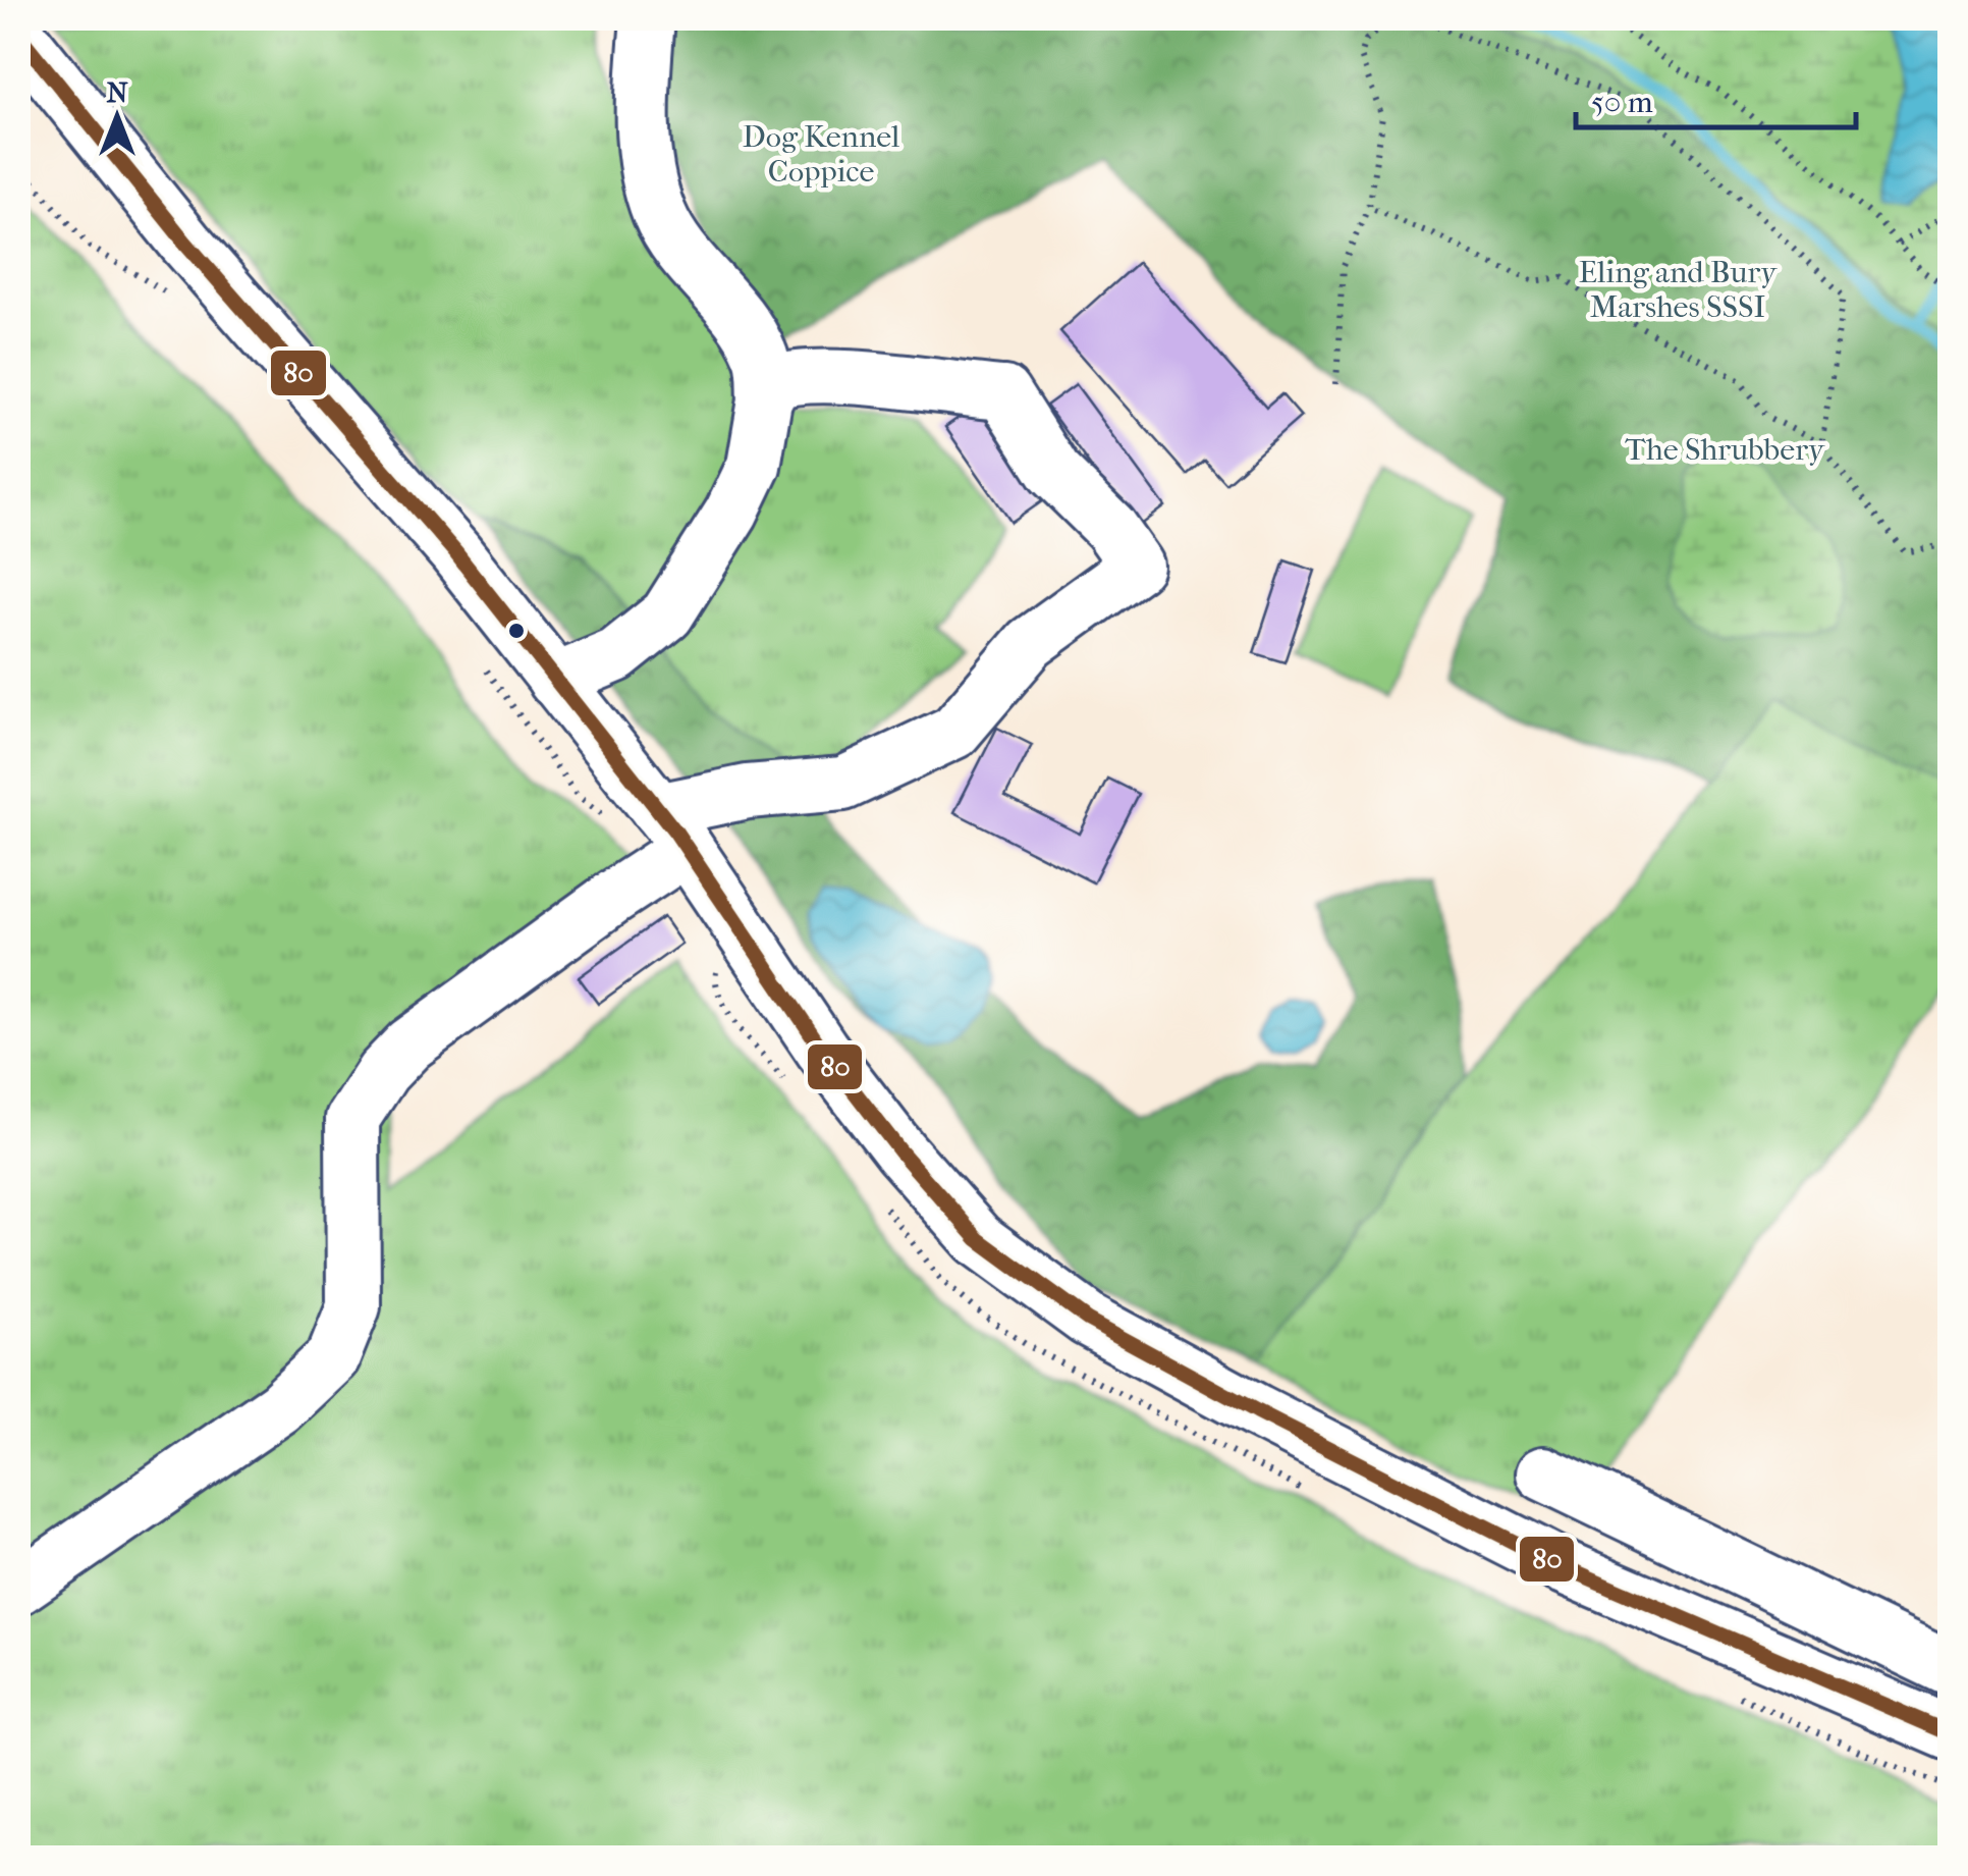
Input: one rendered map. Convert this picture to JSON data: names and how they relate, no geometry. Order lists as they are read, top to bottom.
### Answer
{
  "parks": ["Dog Kennel Coppice", "Eling and Bury Marshes SSSI", "The Shrubbery"],
  "lines": ["transit line 80"],
  "scale_bar": "50 m",
  "north": "top"
}
